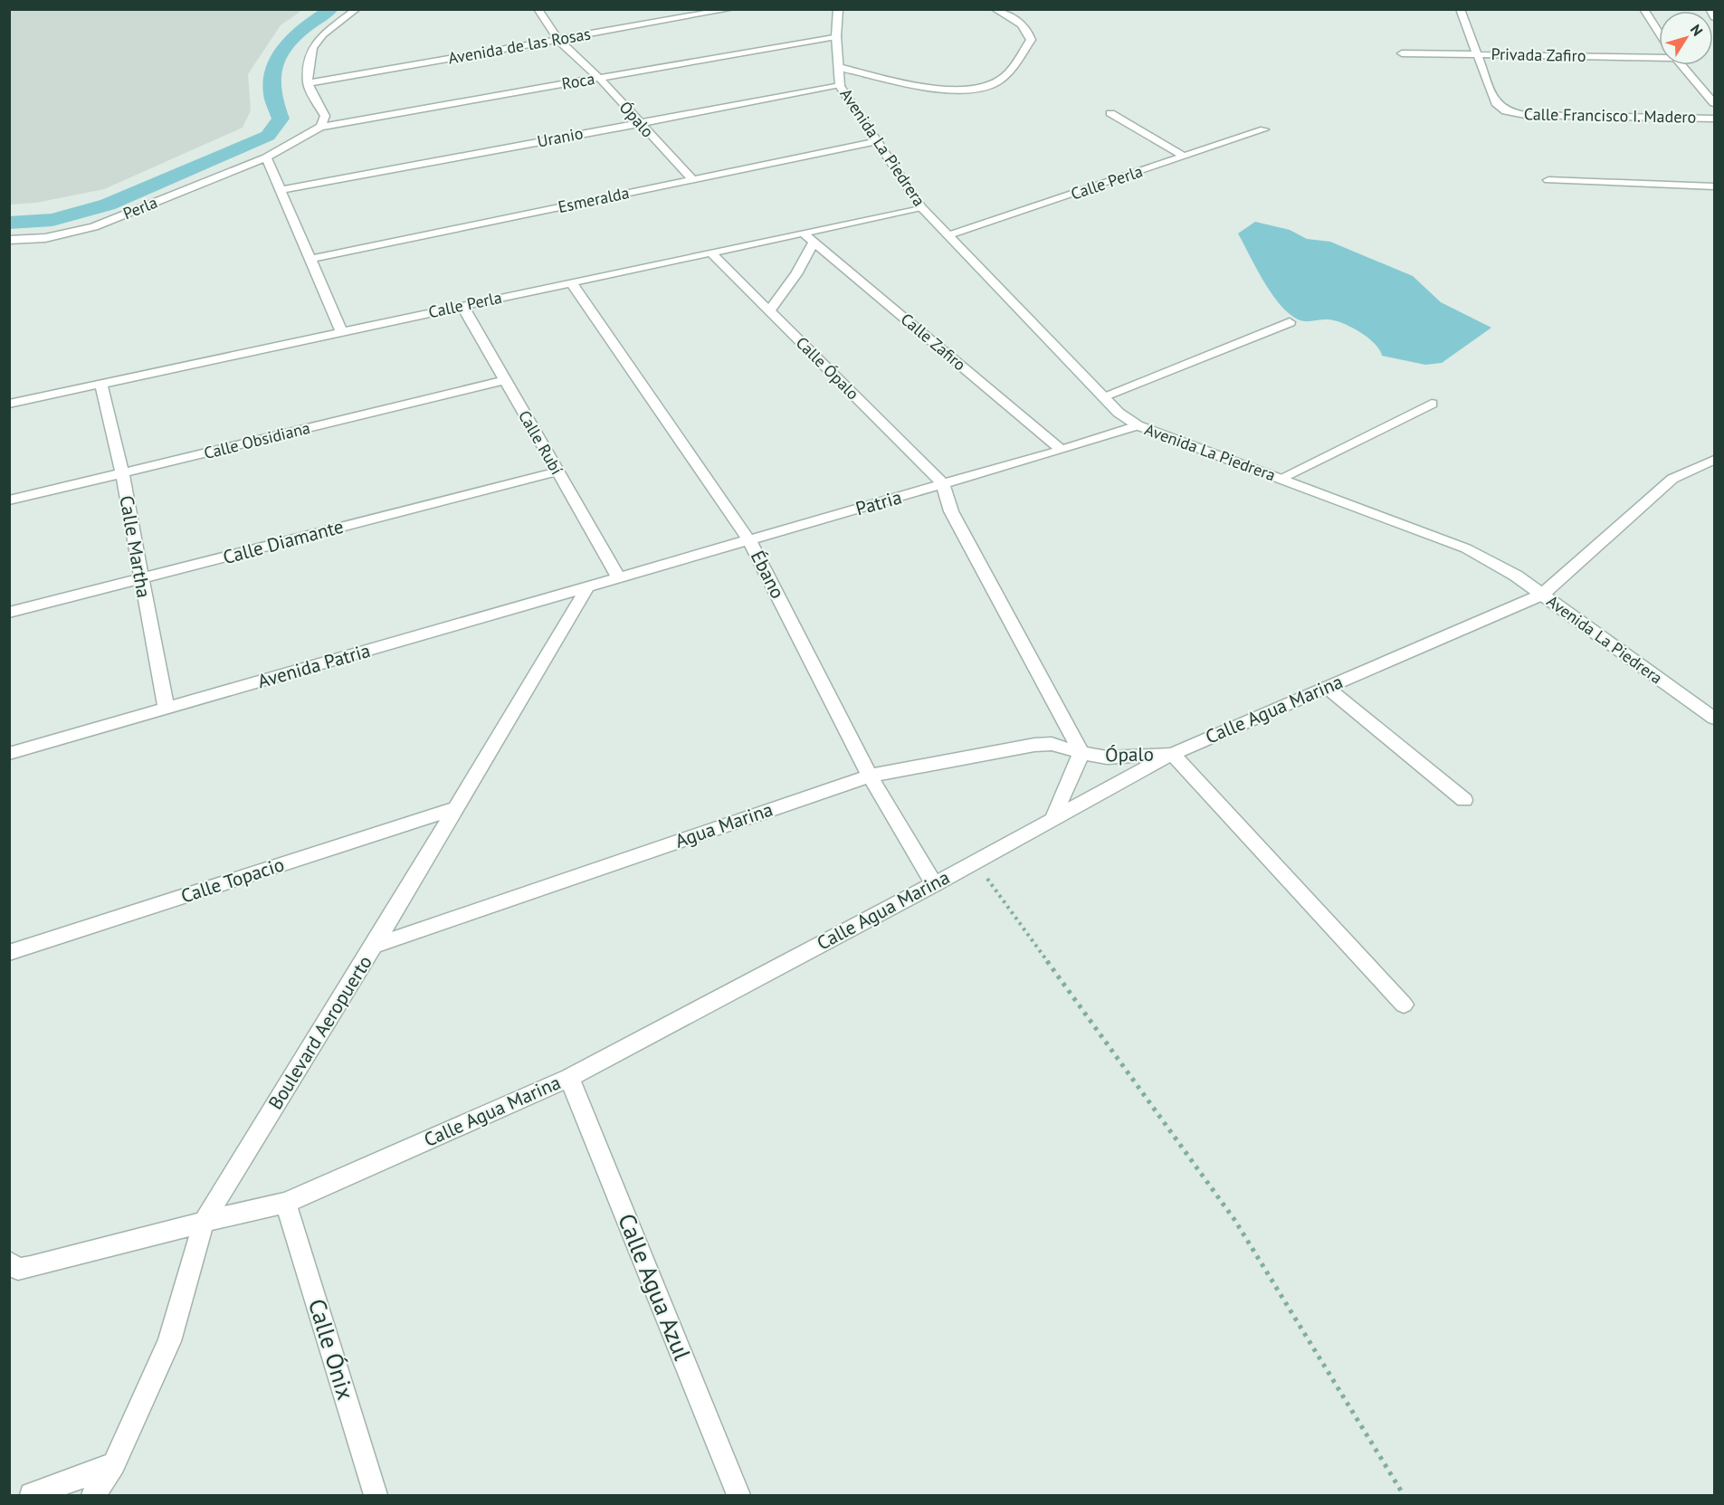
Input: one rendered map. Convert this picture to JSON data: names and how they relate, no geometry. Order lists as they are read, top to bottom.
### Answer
{
  "streets": {
    "street": [
      "Avenida de las Rosas",
      "Privada Zafiro",
      "Roca",
      "Calle Francisco I. Madero",
      "Ópalo",
      "Uranio",
      "Avenida La Piedrera",
      "Calle Perla",
      "Esmeralda",
      "Perla",
      "Calle Zafiro",
      "Calle Ópalo",
      "Calle Obsidiana",
      "Calle Rubí",
      "Patria",
      "Calle Diamante",
      "Calle Martha",
      "Ébano",
      "Avenida Patria",
      "Calle Agua Marina",
      "Agua Marina",
      "Calle Topacio",
      "Boulevard Aeropuerto",
      "Calle Agua Azul",
      "Calle Ónix"
    ]
  },
  "crossings": [
    ["Avenida de las Rosas", "Ópalo"],
    ["Privada Zafiro", "Calle Francisco I. Madero"],
    ["Roca", "Ópalo"],
    ["Roca", "Avenida La Piedrera"],
    ["Roca", "Perla"],
    ["Ópalo", "Uranio"],
    ["Ópalo", "Esmeralda"],
    ["Ópalo", "Calle Ópalo"],
    ["Ópalo", "Patria"],
    ["Ópalo", "Calle Agua Marina"],
    ["Ópalo", "Agua Marina"],
    ["Uranio", "Avenida La Piedrera"],
    ["Avenida La Piedrera", "Calle Perla"],
    ["Avenida La Piedrera", "Esmeralda"],
    ["Avenida La Piedrera", "Patria"],
    ["Avenida La Piedrera", "Calle Agua Marina"],
    ["Calle Perla", "Calle Zafiro"],
    ["Calle Perla", "Calle Ópalo"],
    ["Calle Perla", "Calle Rubí"],
    ["Calle Perla", "Calle Martha"],
    ["Calle Perla", "Ébano"],
    ["Calle Zafiro", "Patria"],
    ["Calle Ópalo", "Patria"],
    ["Calle Obsidiana", "Calle Rubí"],
    ["Calle Obsidiana", "Calle Martha"],
    ["Calle Rubí", "Patria"],
    ["Calle Rubí", "Calle Diamante"],
    ["Calle Rubí", "Avenida Patria"],
    ["Patria", "Ébano"],
    ["Patria", "Avenida Patria"],
    ["Calle Diamante", "Calle Martha"],
    ["Calle Martha", "Avenida Patria"],
    ["Ébano", "Calle Agua Marina"],
    ["Ébano", "Agua Marina"],
    ["Avenida Patria", "Boulevard Aeropuerto"],
    ["Calle Agua Marina", "Boulevard Aeropuerto"],
    ["Calle Agua Marina", "Calle Agua Azul"],
    ["Calle Agua Marina", "Calle Ónix"],
    ["Agua Marina", "Boulevard Aeropuerto"],
    ["Calle Topacio", "Boulevard Aeropuerto"]
  ],
  "north": "top right"
}
